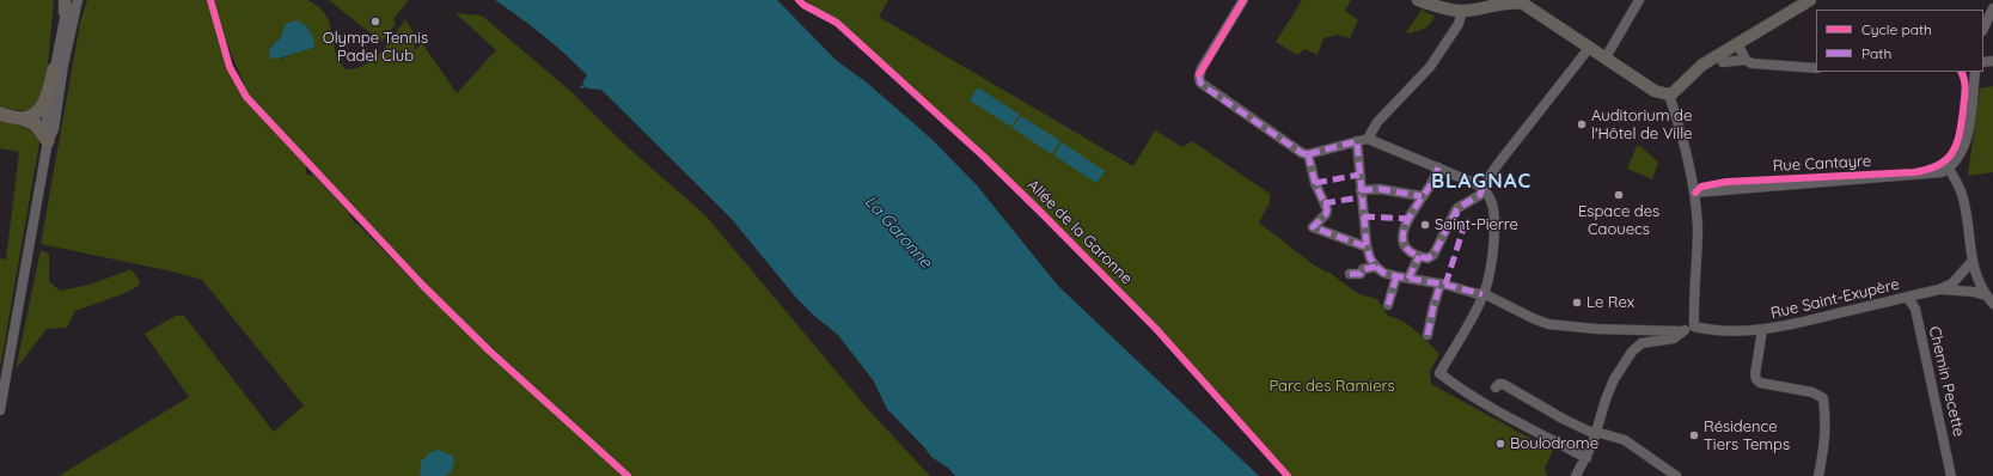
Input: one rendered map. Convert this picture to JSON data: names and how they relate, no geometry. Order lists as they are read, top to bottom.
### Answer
{
  "streets": {
    "street": ["Rue Saint-Exupère", "Chemin Pecette"],
    "cycle path": ["Rue Cantayre", "Allée de la Garonne"]
  },
  "crossings": [
    ["Rue Saint-Exupère", "Chemin Pecette"]
  ],
  "districts": ["BLAGNAC"],
  "water": ["La Garonne"],
  "parks": ["Parc des Ramiers"],
  "places": [
    "Olympe Tennis Padel Club",
    "Auditorium de l'Hôtel de Ville",
    "Espace des Caouecs",
    "Saint-Pierre",
    "Le Rex",
    "Résidence Tiers Temps",
    "Boulodrome"
  ],
  "legend": ["Cycle path", "Path"]
}
